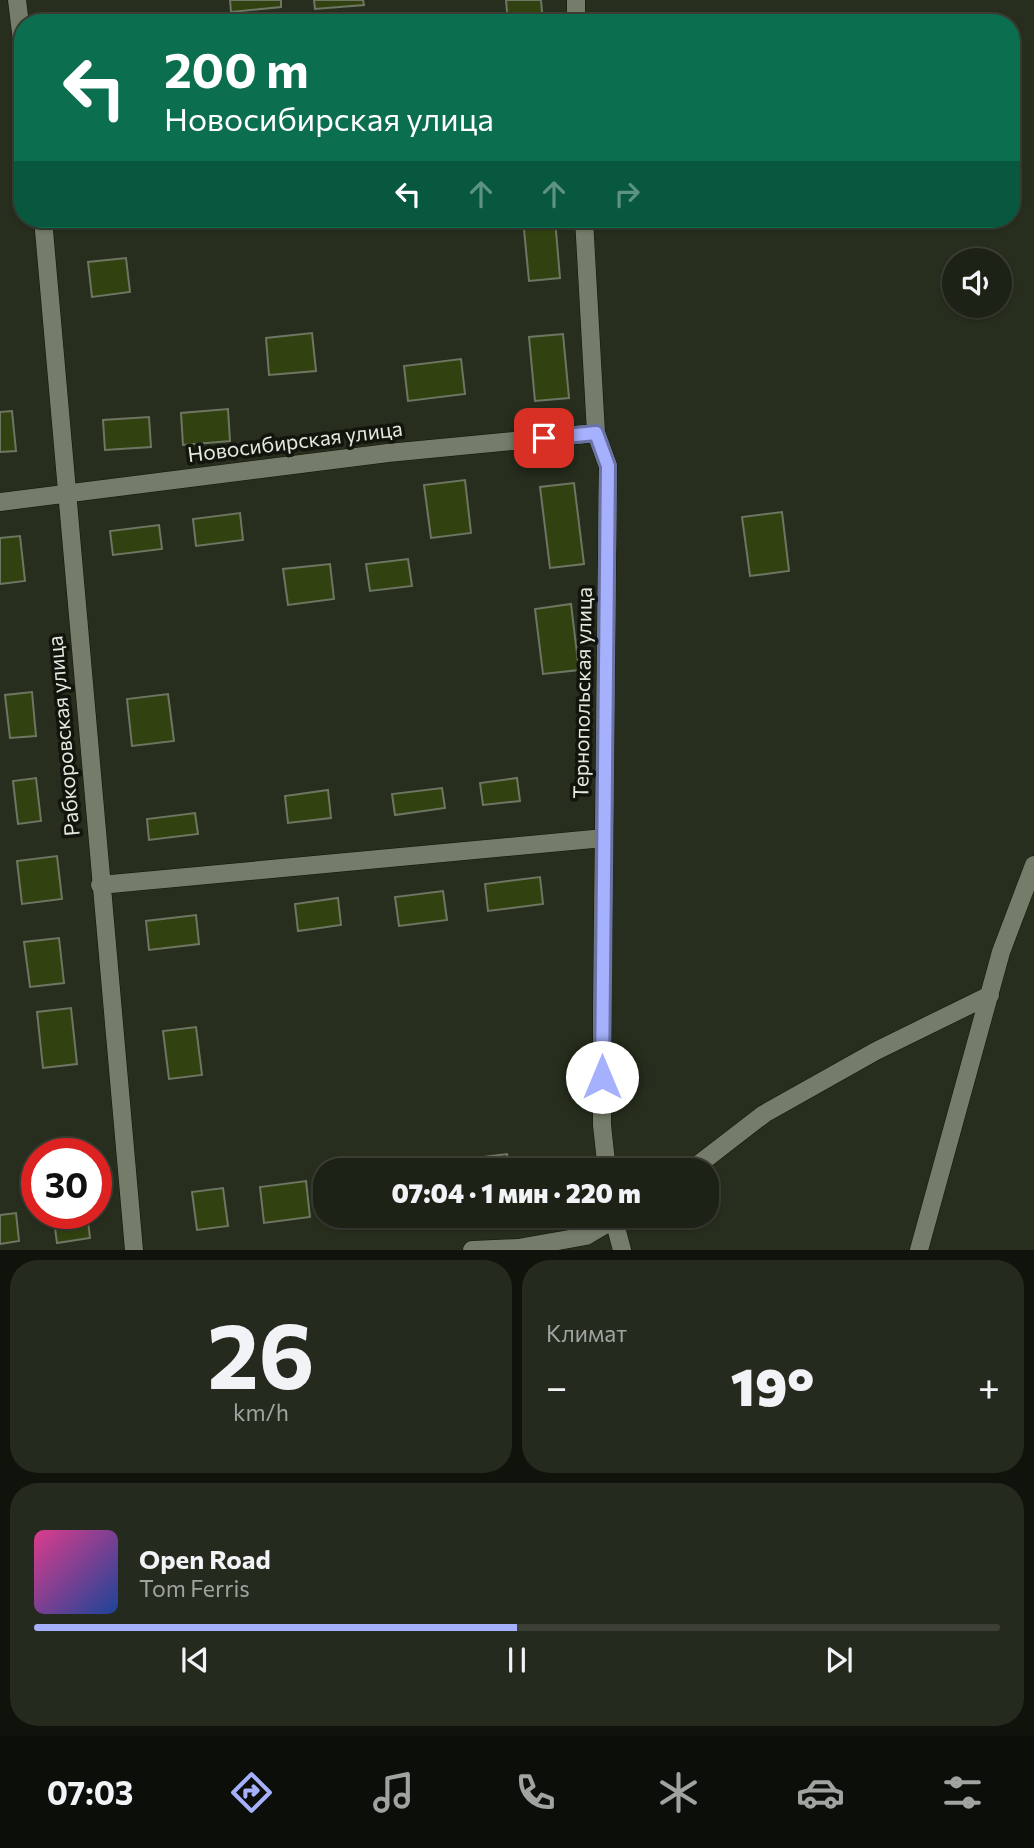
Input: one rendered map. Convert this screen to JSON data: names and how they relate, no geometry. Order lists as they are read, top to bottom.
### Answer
{
  "streets": {
    "street": ["Новосибирская улица", "Тернопольская улица", "Рабкоровская улица"]
  },
  "crossings": [
    ["Новосибирская улица", "Тернопольская улица"],
    ["Новосибирская улица", "Рабкоровская улица"]
  ],
  "page": {
    "turn": ["200 m", "Новосибирская улица"],
    "limit": "30",
    "trip": "07:04 · 1 мин · 220 m",
    "tile": [
      ["26", "km/h"],
      "Климат"
    ],
    "heat": ["−", "19°", "+"],
    "song": ["Open Road", "Tom Ferris"],
    "tabs": "07:03"
  }
}
